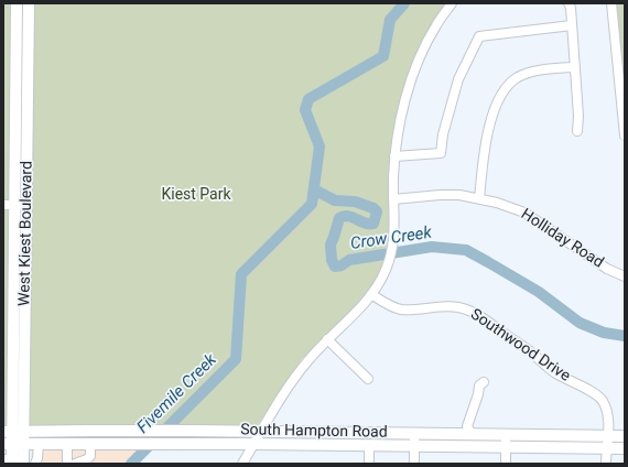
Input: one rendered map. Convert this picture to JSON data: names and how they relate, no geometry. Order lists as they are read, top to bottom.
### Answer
{
  "streets": {
    "main road": ["West Kiest Boulevard", "South Hampton Road"],
    "street": ["Holliday Road", "Southwood Drive"]
  },
  "crossings": [
    ["West Kiest Boulevard", "South Hampton Road"],
    ["Southwood Drive", "South Hampton Road"]
  ],
  "water": ["Crow Creek", "Fivemile Creek"],
  "parks": ["Kiest Park"]
}
